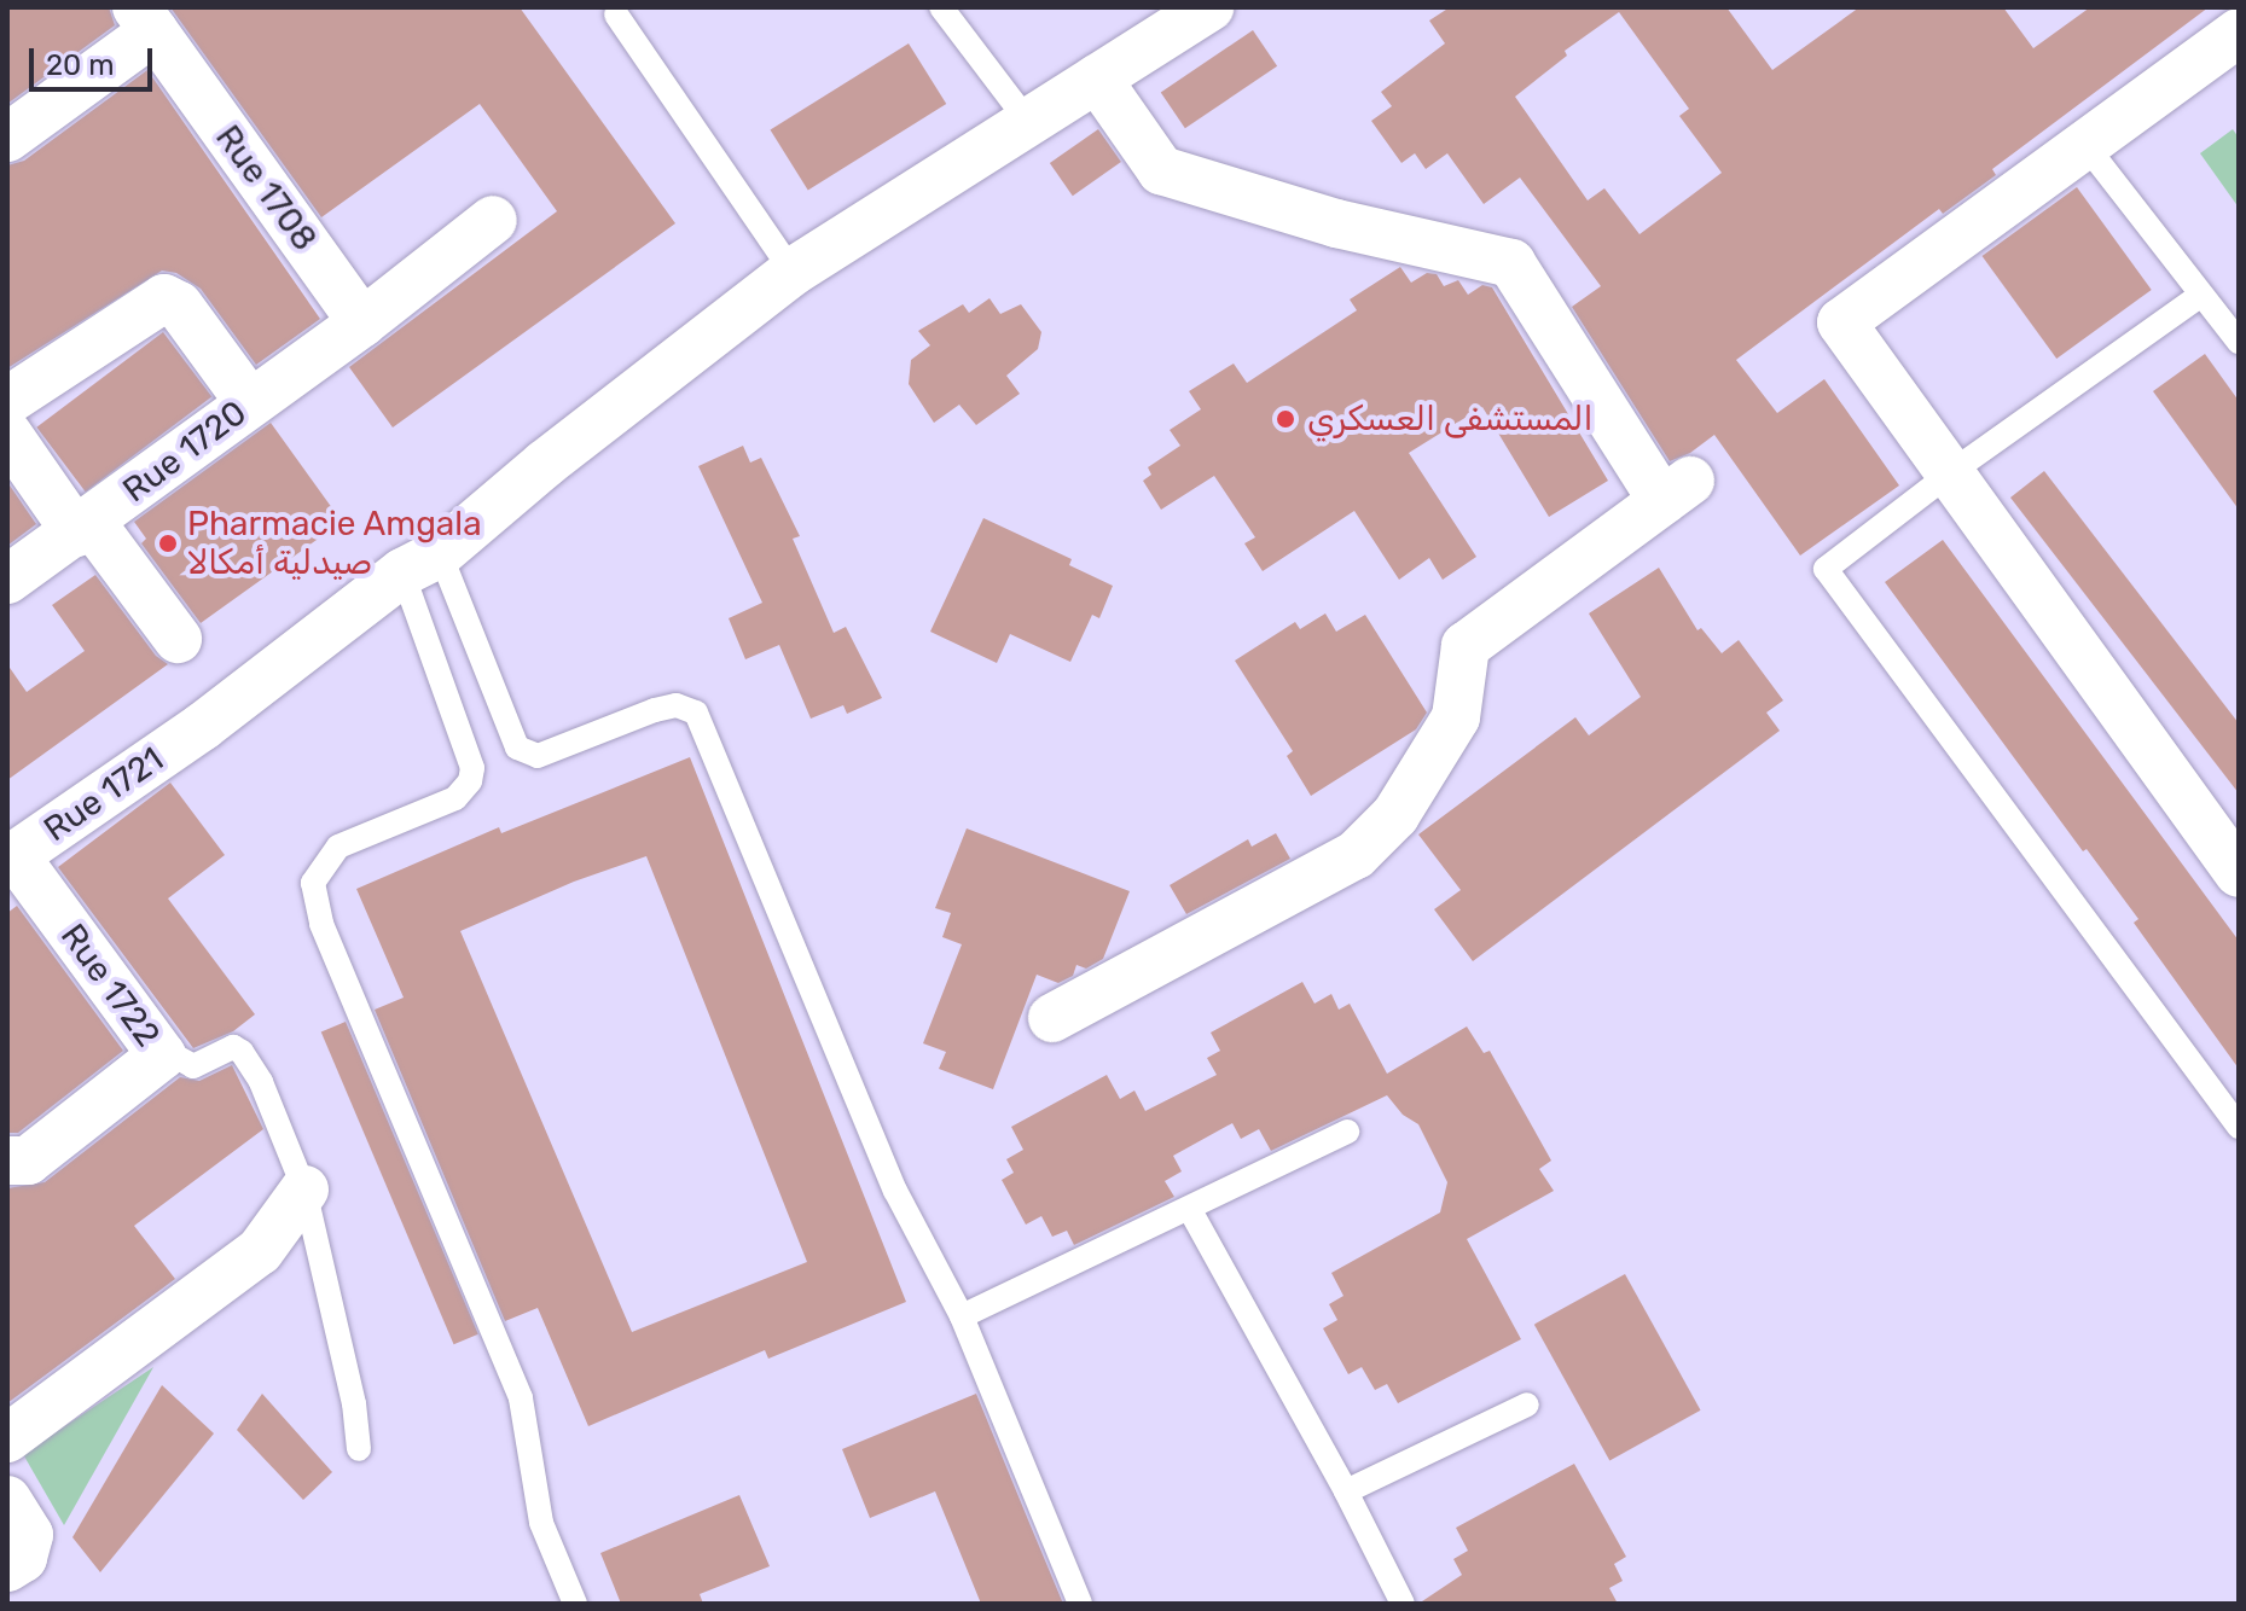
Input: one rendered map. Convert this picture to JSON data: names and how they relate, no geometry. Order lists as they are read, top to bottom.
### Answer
{
  "streets": {
    "street": [
      "Rue 1708",
      "Rue 1720",
      "Rue 1721",
      "Rue 1722"
    ]
  },
  "crossings": [
    ["Rue 1708", "Rue 1720"],
    ["Rue 1721", "Rue 1722"]
  ],
  "places": ["المستشفى العسكري", "Pharmacie Amgala صيدلية أمكالا"],
  "scale_bar": "20 m"
}
